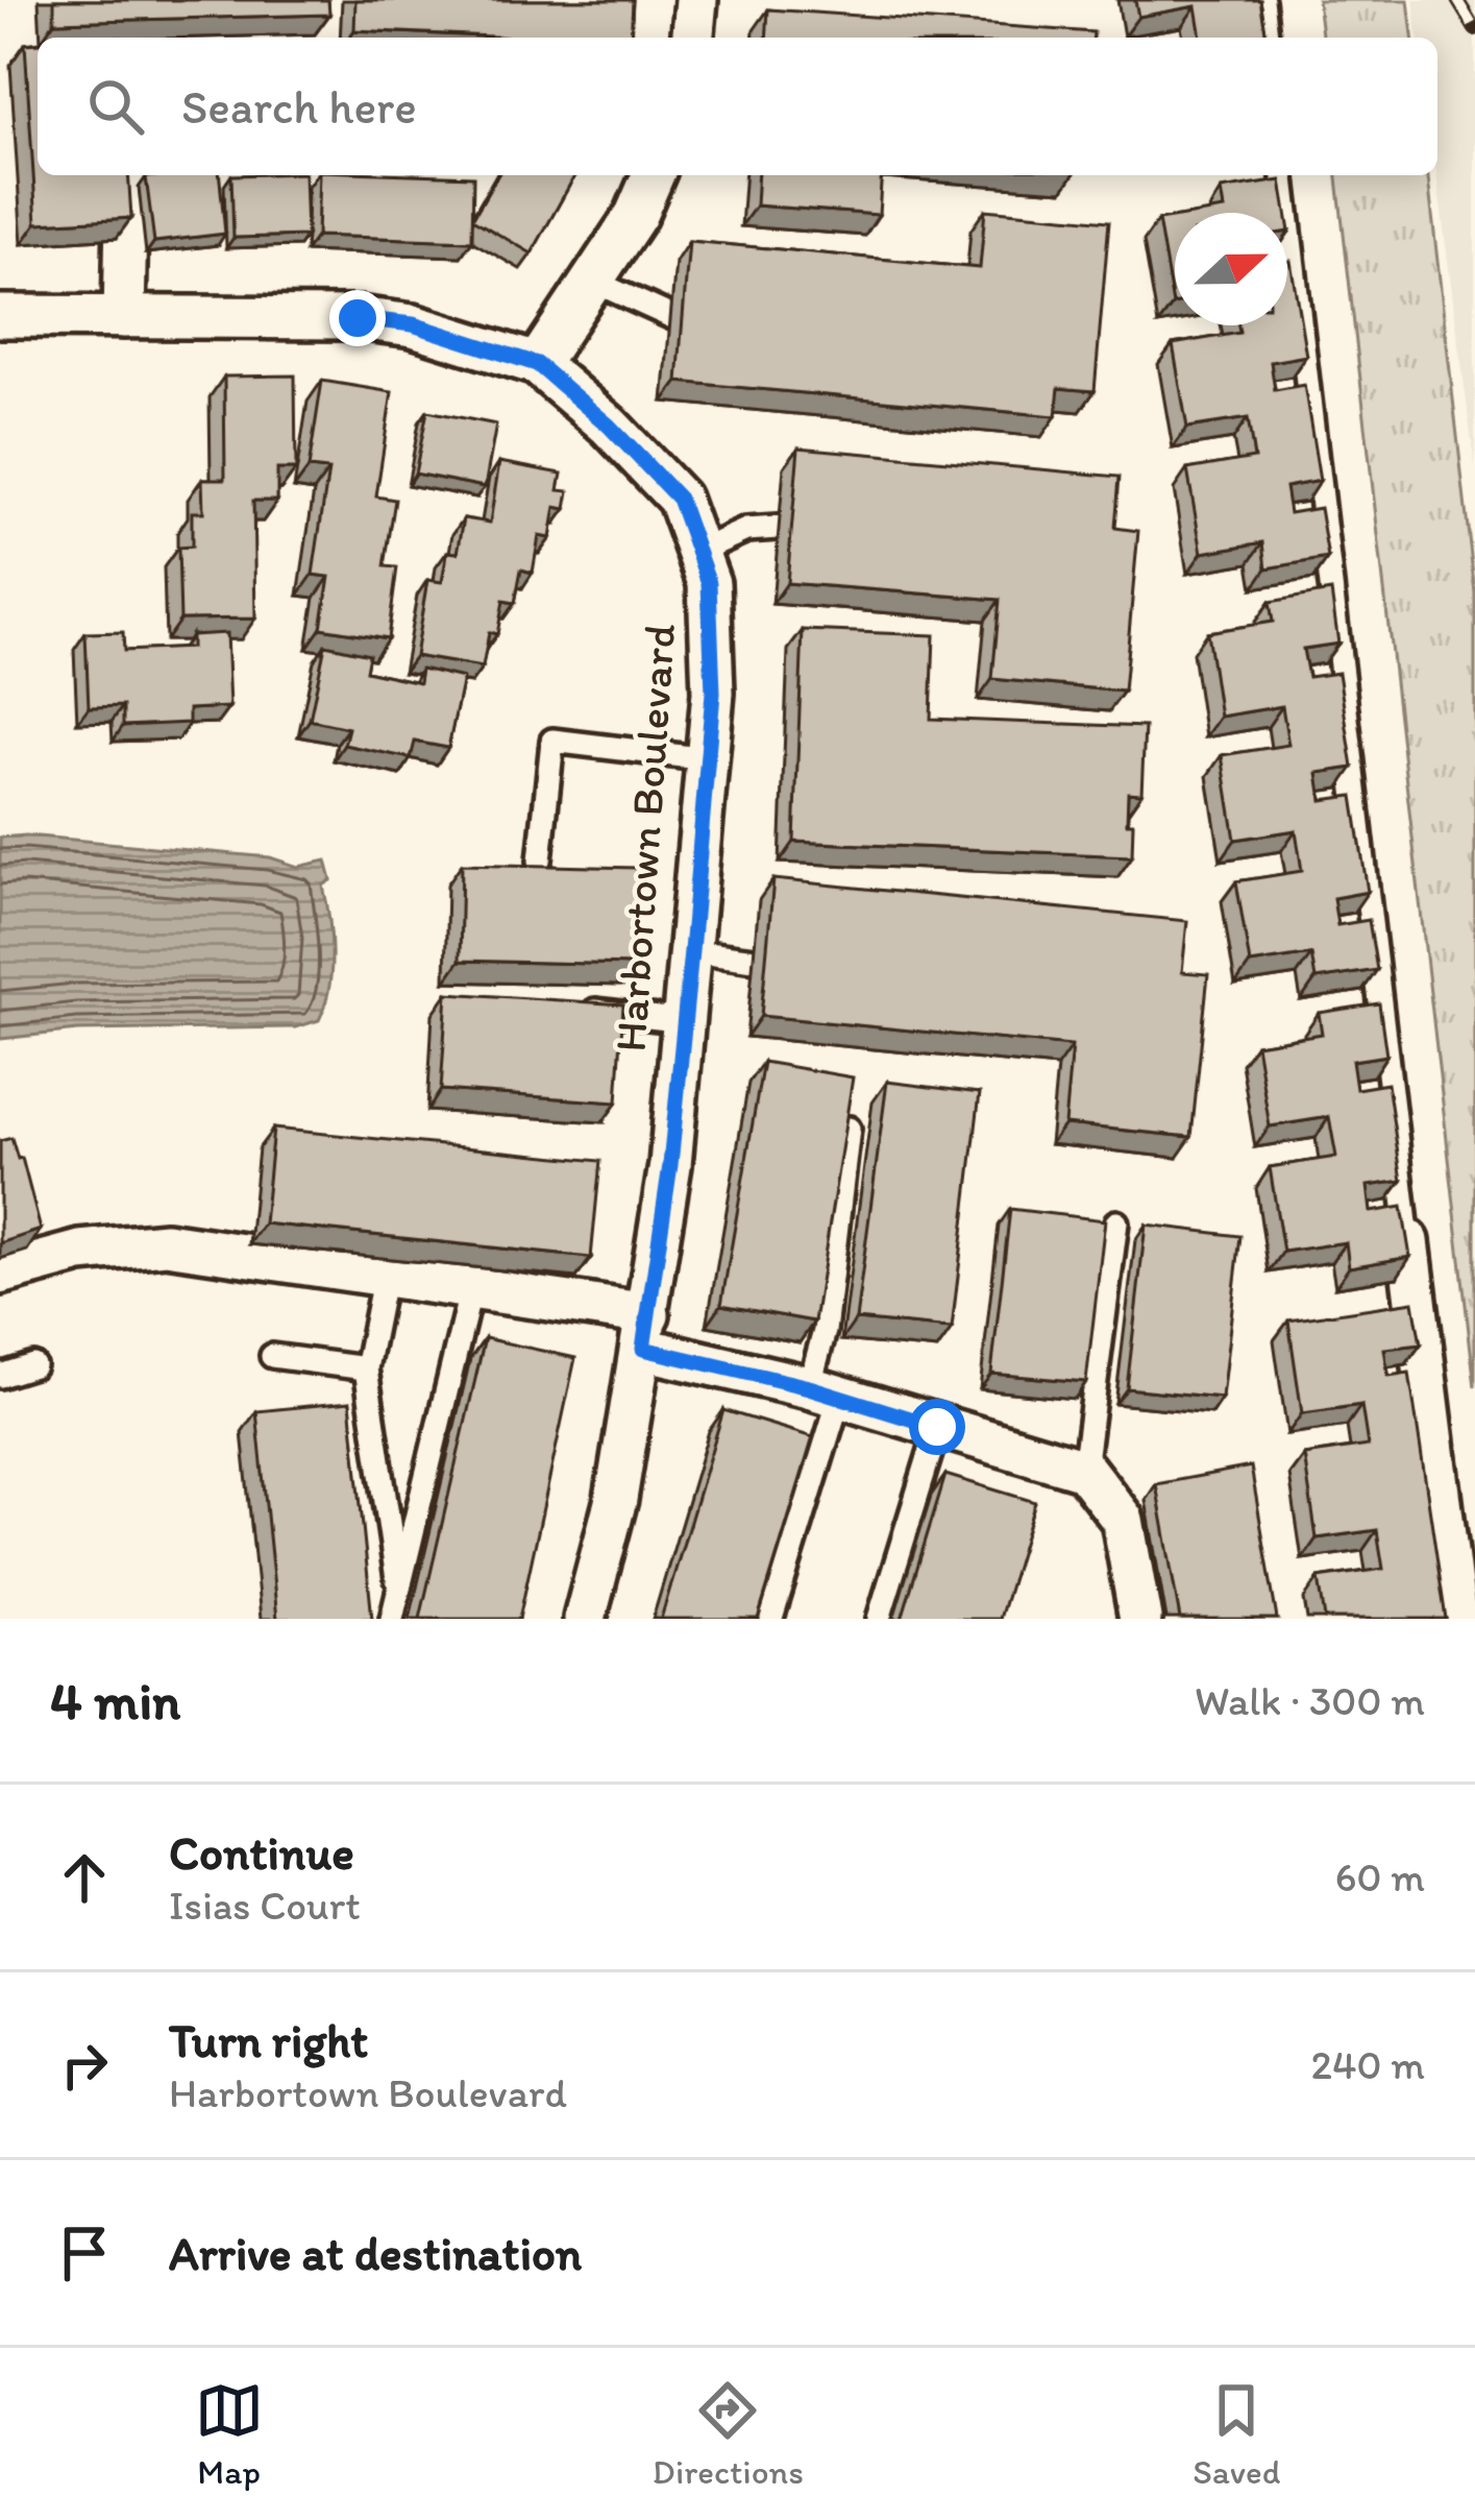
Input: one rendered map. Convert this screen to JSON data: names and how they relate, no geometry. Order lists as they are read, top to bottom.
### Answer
{
  "streets": {
    "street": ["Harbortown Boulevard"]
  },
  "north": "right",
  "page": {
    "search": "Search here",
    "heading": ["4 min", "Walk · 300 m"],
    "list": [
      ["Continue", "Isias Court", "60 m"],
      ["Turn right", "Harbortown Boulevard", "240 m"],
      "Arrive at destination"
    ],
    "nav": ["Map", "Directions", "Saved"]
  }
}
